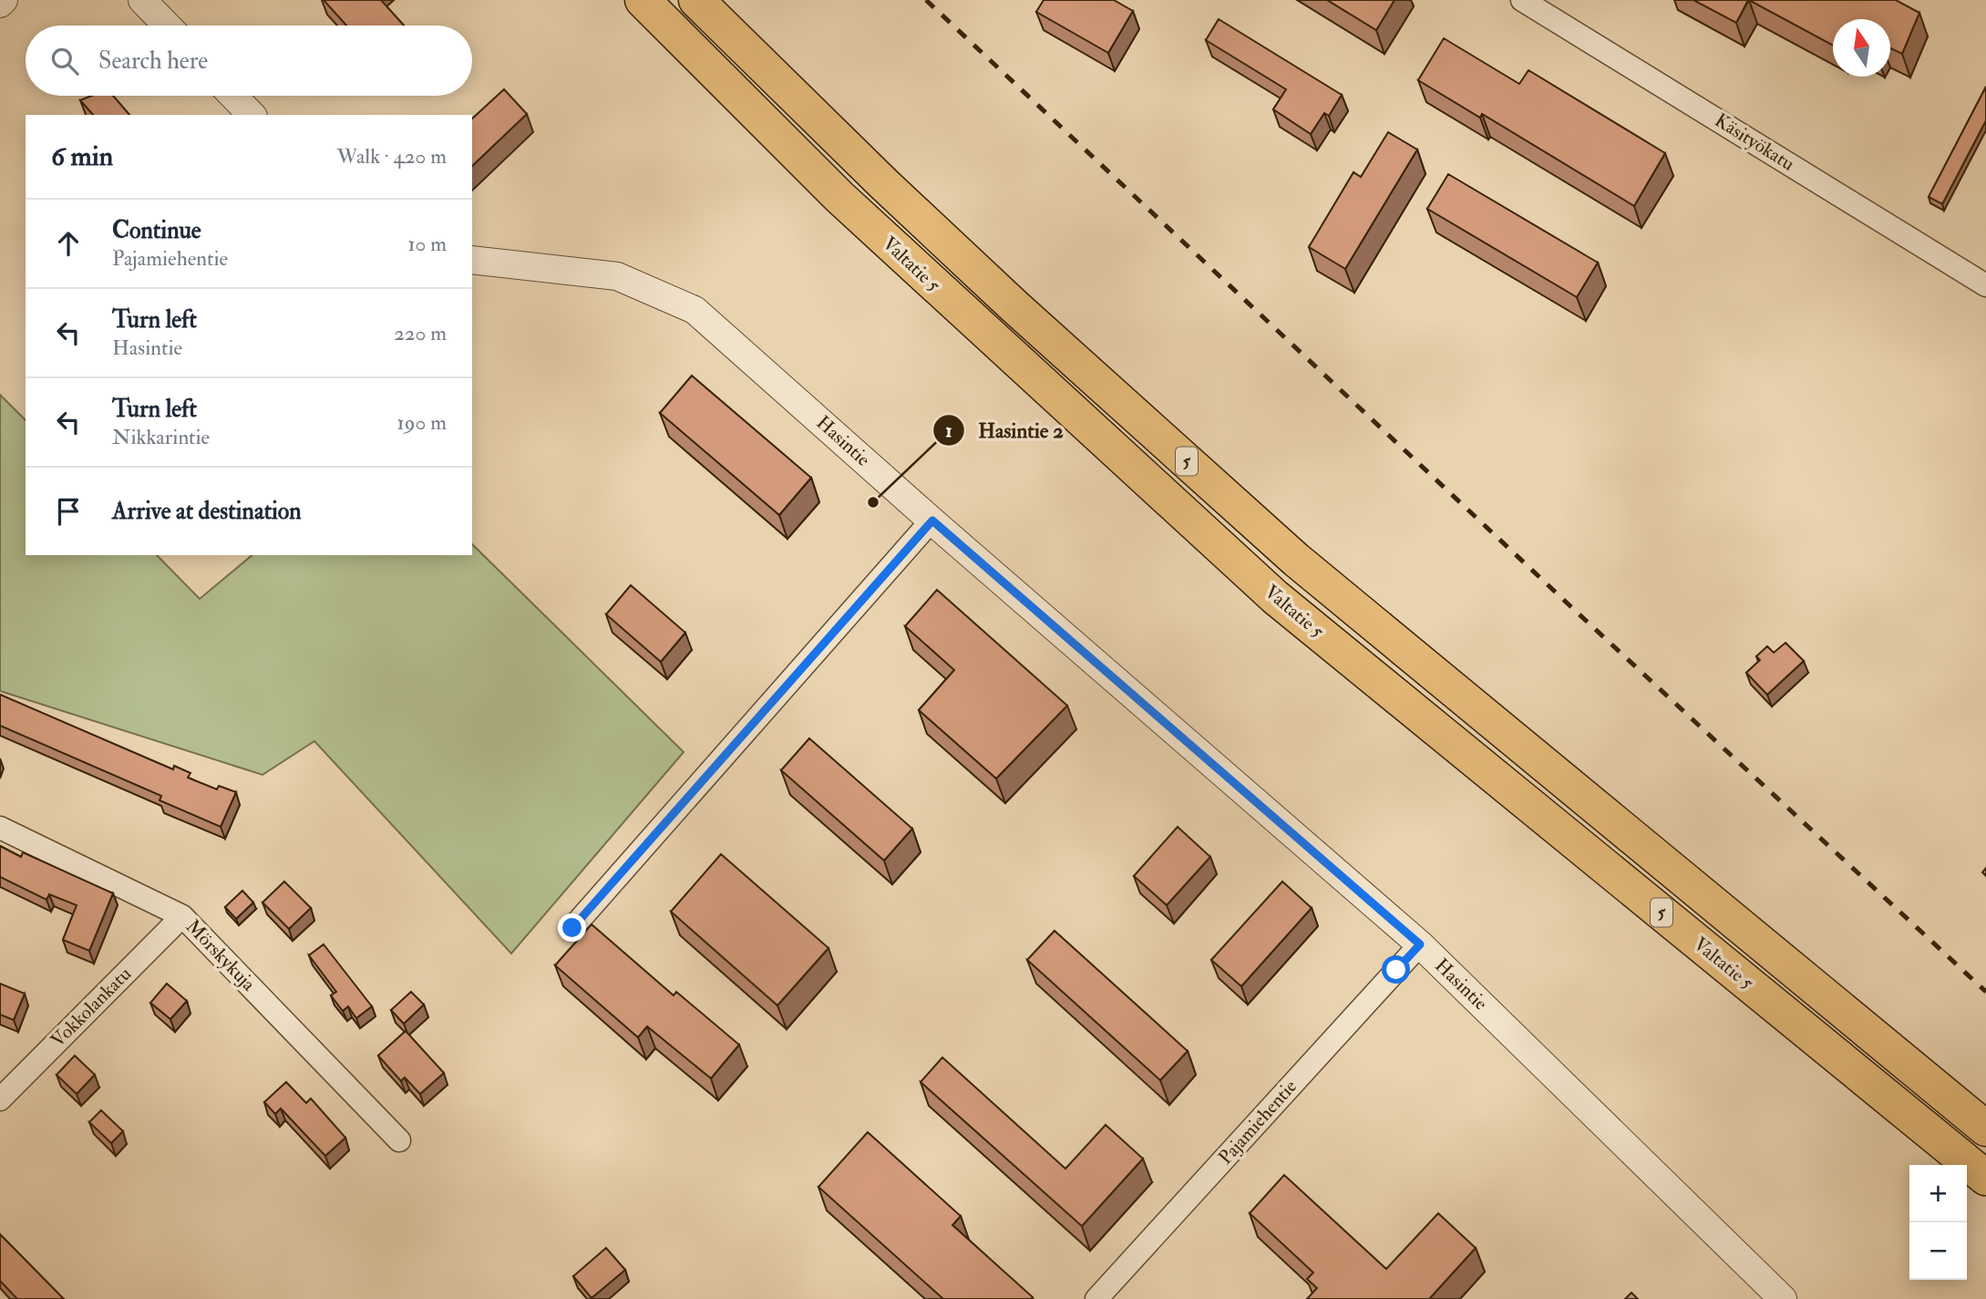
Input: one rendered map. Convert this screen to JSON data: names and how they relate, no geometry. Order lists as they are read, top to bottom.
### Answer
{
  "streets": {
    "highway": ["Valtatie 5", "5"],
    "street": [
      "Käsityökatu",
      "Hasintie",
      "Mörskykuja",
      "Vokkolankatu",
      "Pajamiehentie"
    ]
  },
  "crossings": [
    ["Hasintie", "Pajamiehentie"],
    ["Mörskykuja", "Vokkolankatu"]
  ],
  "places": ["Hasintie 2"],
  "north": "top",
  "page": {
    "search": "Search here",
    "heading": ["6 min", "Walk · 420 m"],
    "list": [
      ["Continue", "Pajamiehentie", "10 m"],
      ["Turn left", "Hasintie", "220 m"],
      ["Turn left", "Nikkarintie", "190 m"],
      "Arrive at destination"
    ],
    "map_buttons": ["+", "−"]
  }
}
